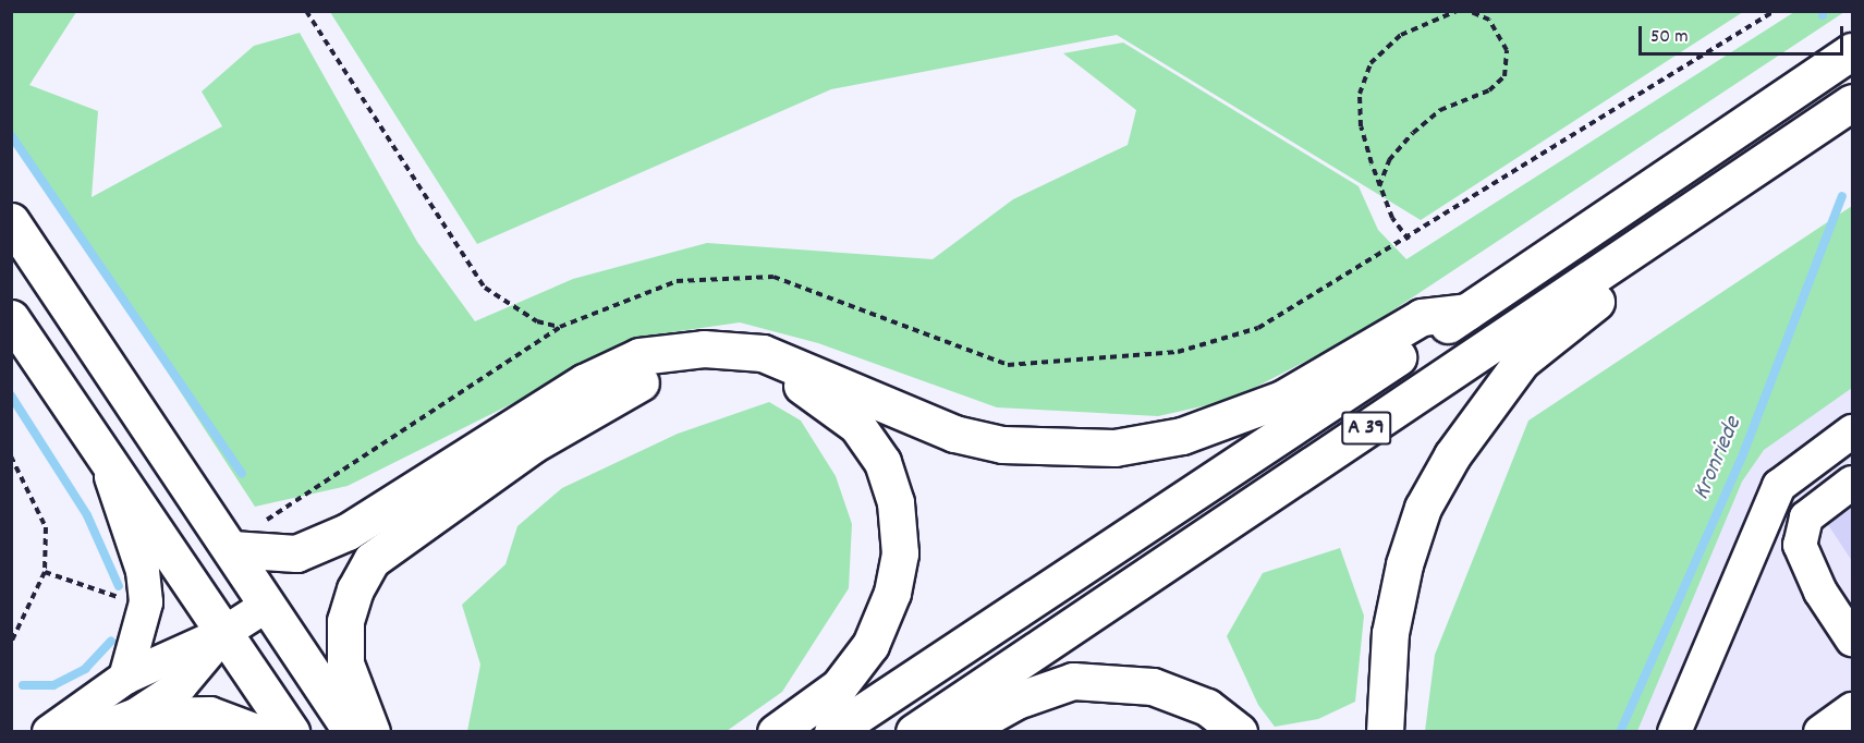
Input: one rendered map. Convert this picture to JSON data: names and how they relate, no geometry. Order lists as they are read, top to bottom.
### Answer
{
  "streets": {
    "main road": ["A 39"]
  },
  "water": ["Kronriede"],
  "scale_bar": "50 m"
}
